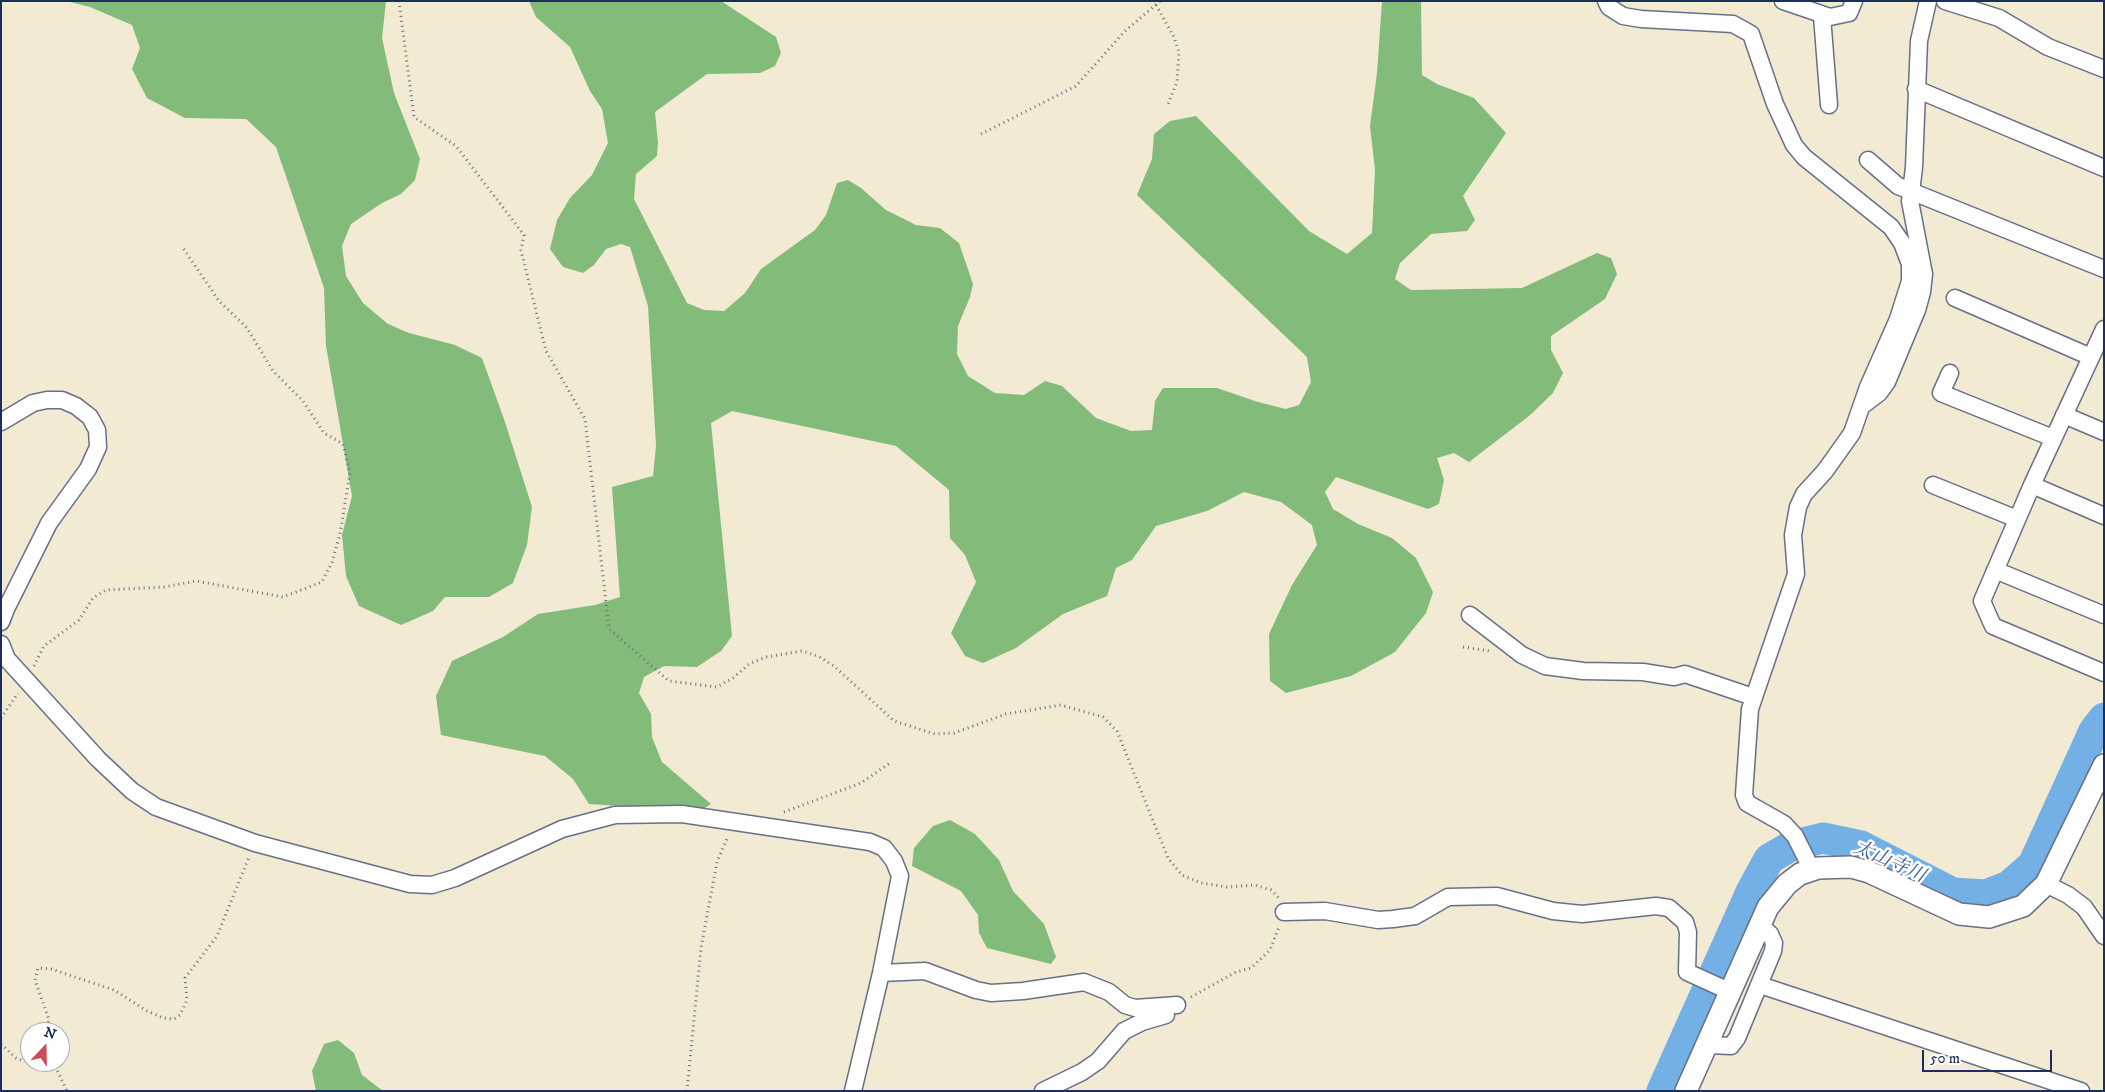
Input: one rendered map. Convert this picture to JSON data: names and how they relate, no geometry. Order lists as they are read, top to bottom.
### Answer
{
  "water": ["太山寺川"],
  "scale_bar": "50 m",
  "north": "top"
}
